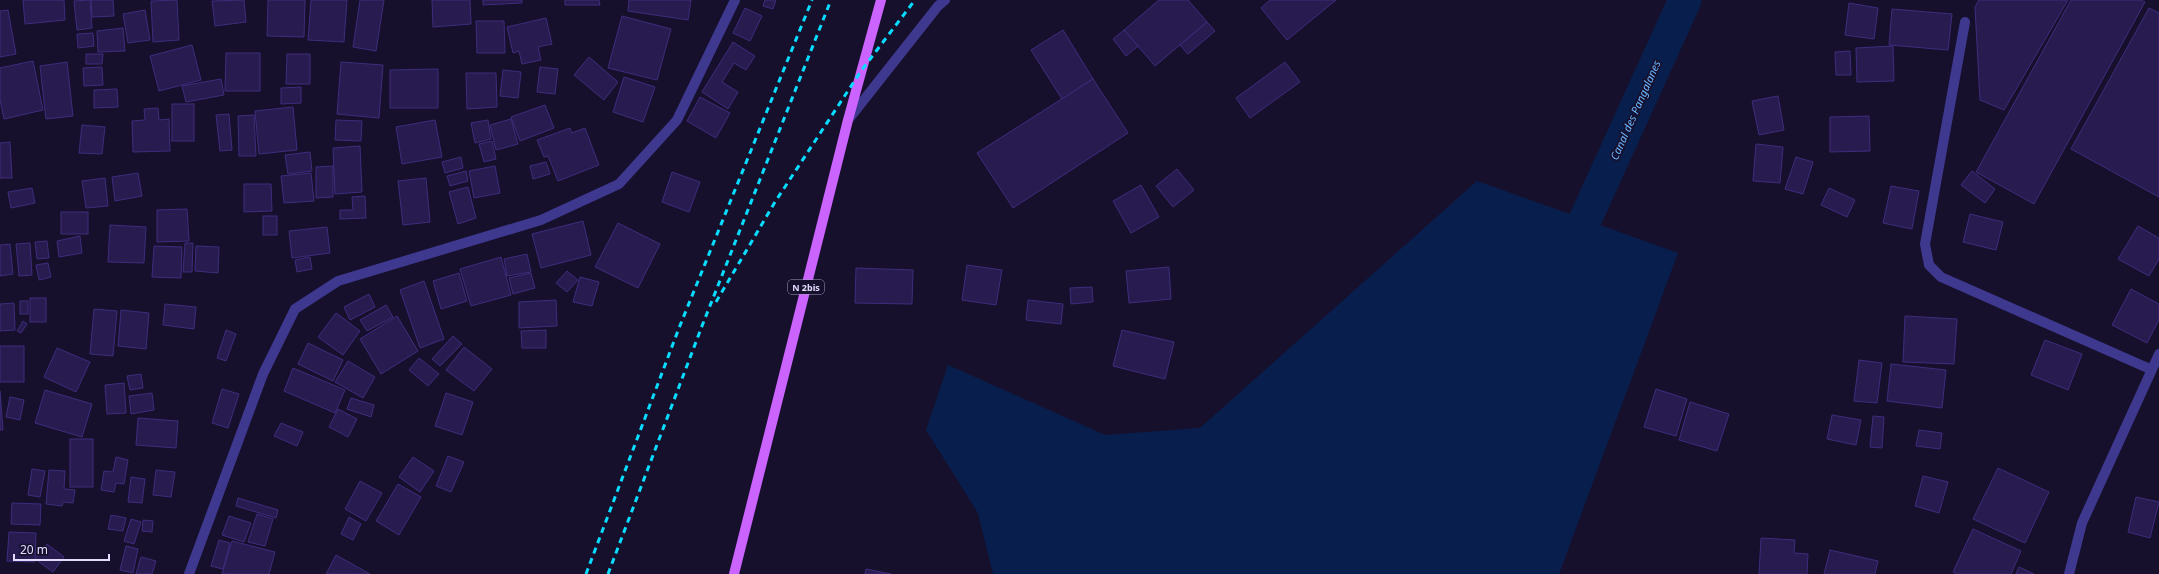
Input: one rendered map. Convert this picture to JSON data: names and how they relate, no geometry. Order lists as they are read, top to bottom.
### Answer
{
  "streets": {
    "main road": ["N 2bis"]
  },
  "water": ["Canal des Pangalanes"],
  "scale_bar": "20 m"
}
